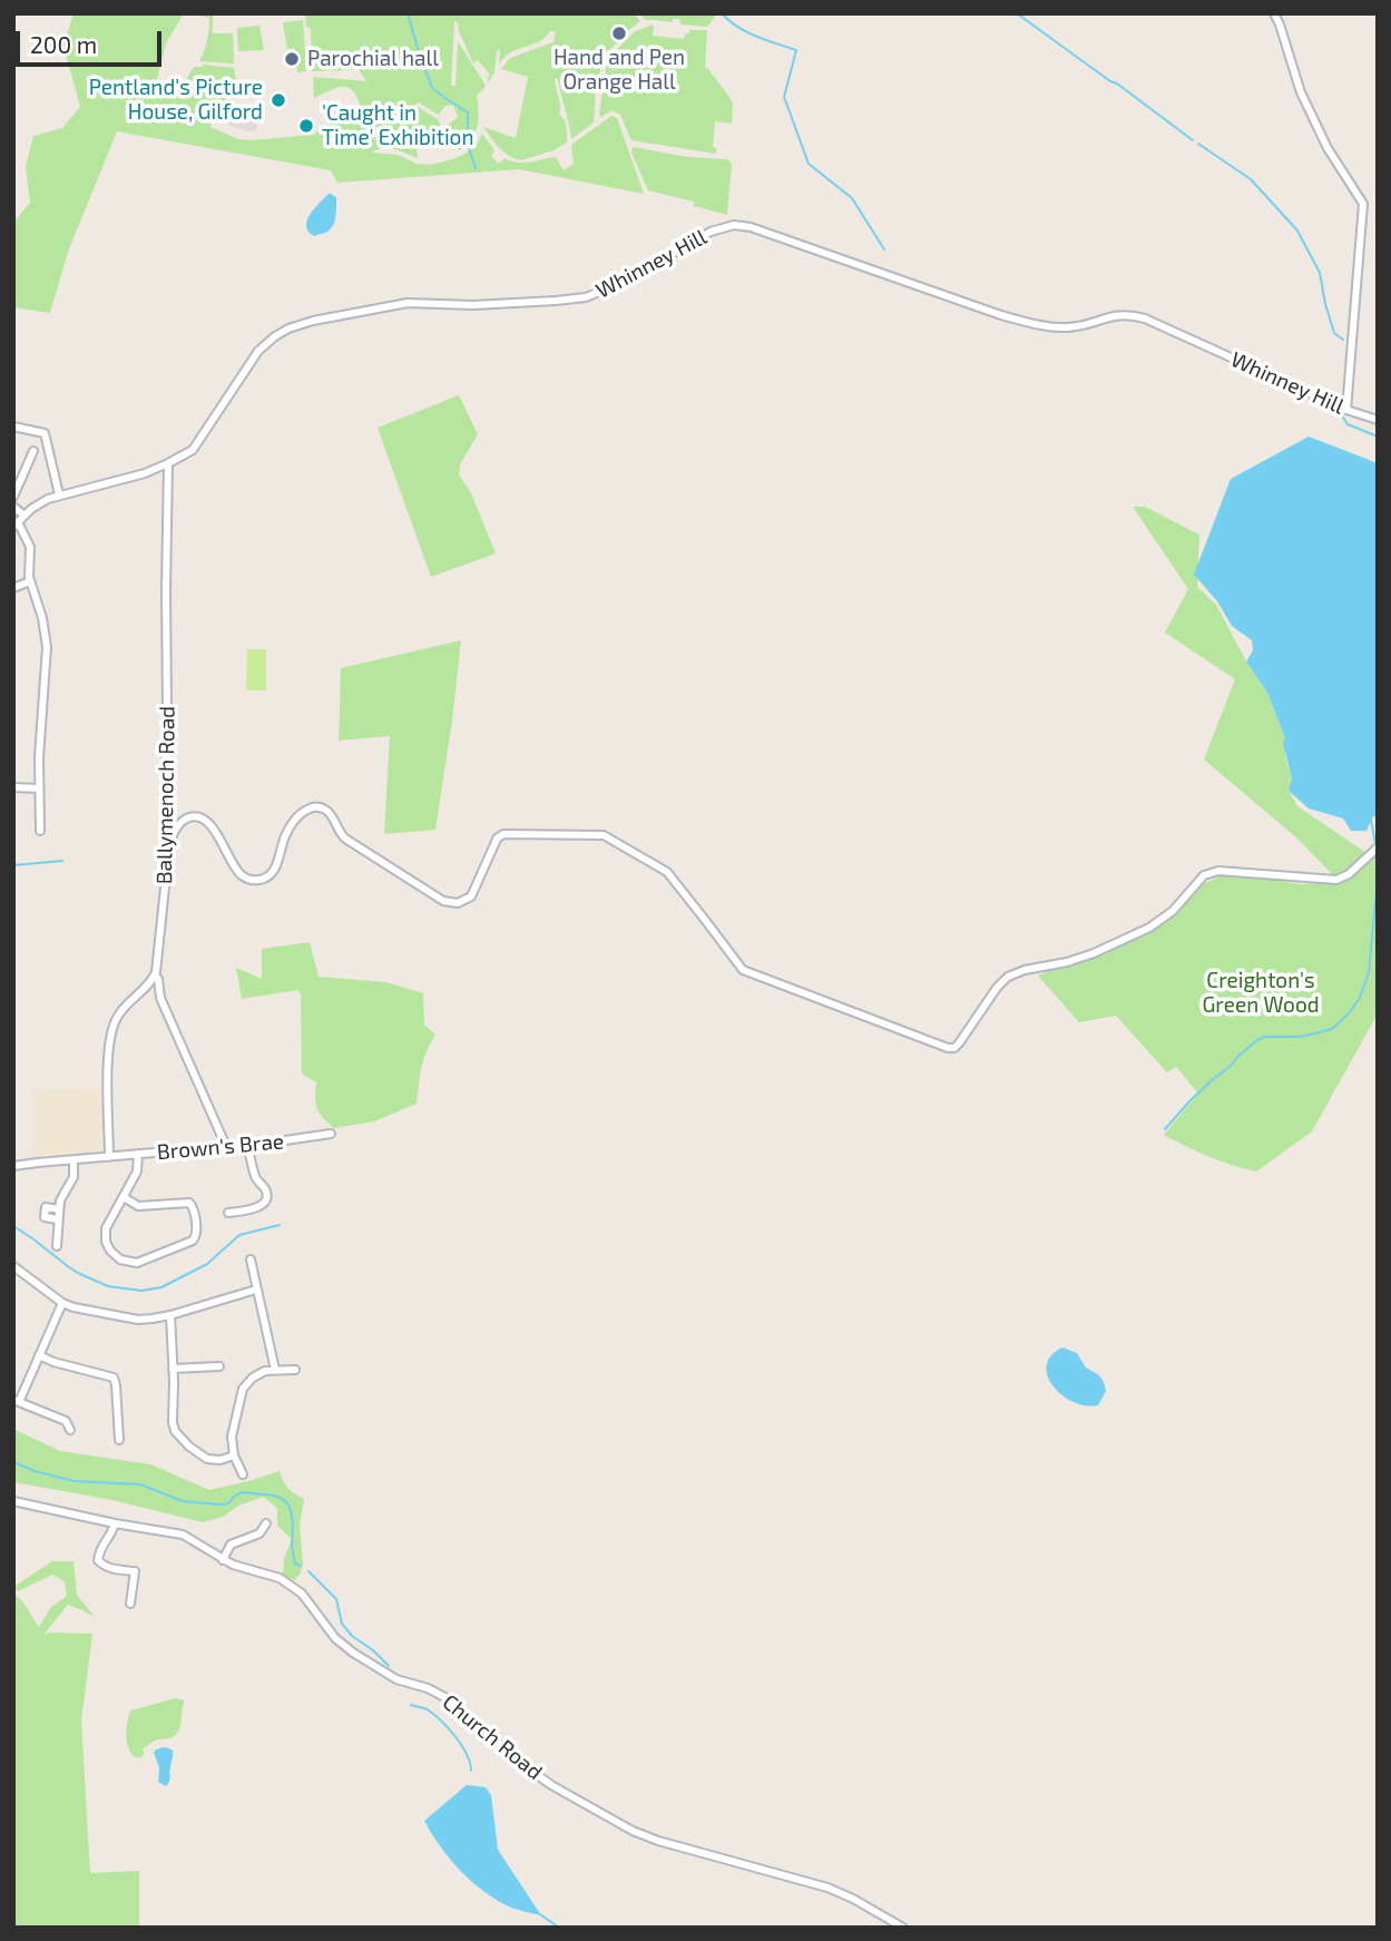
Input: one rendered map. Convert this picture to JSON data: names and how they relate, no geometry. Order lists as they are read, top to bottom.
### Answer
{
  "streets": {
    "street": [
      "Whinney Hill",
      "Ballymenoch Road",
      "Brown's Brae",
      "Church Road"
    ]
  },
  "crossings": [
    ["Whinney Hill", "Ballymenoch Road"]
  ],
  "parks": ["Creighton's Green Wood"],
  "places": [
    "Hand and Pen Orange Hall",
    "Parochial hall",
    "Pentland's Picture House, Gilford",
    "'Caught in Time' Exhibition"
  ],
  "scale_bar": "200 m"
}
